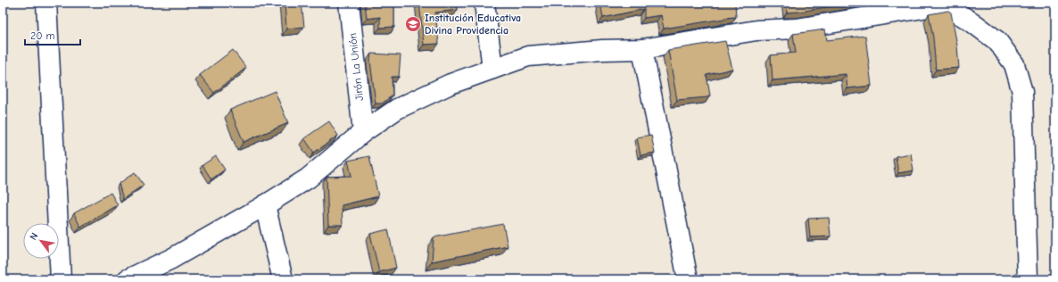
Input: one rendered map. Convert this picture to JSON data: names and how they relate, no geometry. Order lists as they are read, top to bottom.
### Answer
{
  "streets": {
    "street": ["Jirón La Unión"]
  },
  "places": {
    "school or university": ["Institución Educativa Divina Providencia"]
  },
  "scale_bar": "20 m",
  "north": "top left"
}
